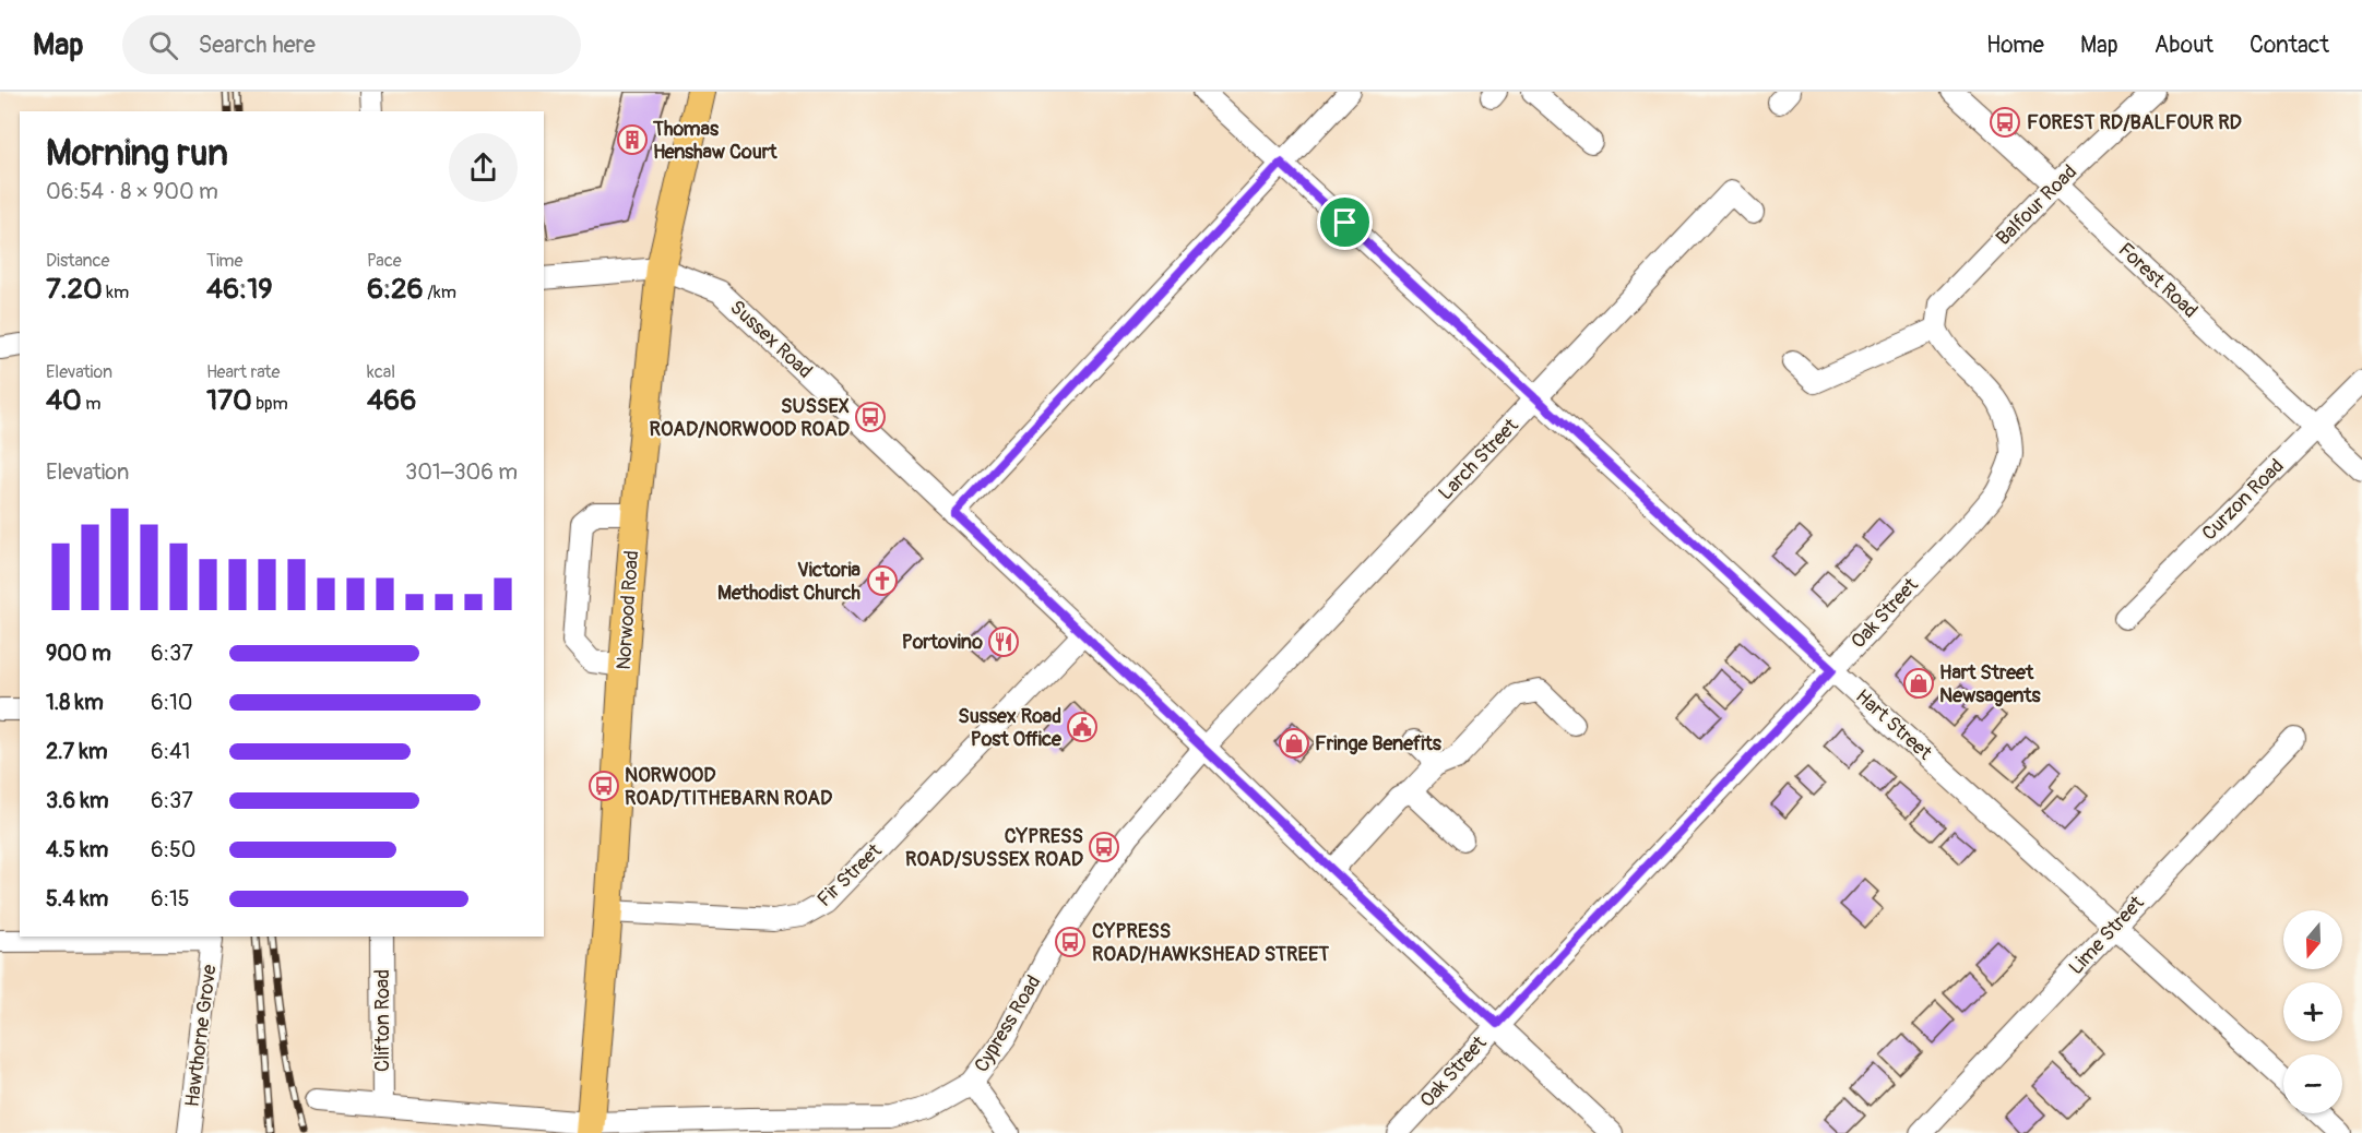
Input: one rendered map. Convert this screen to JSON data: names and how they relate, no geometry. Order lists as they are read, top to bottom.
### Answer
{
  "streets": {
    "main road": ["Norwood Road"],
    "street": [
      "Balfour Road",
      "Forest Road",
      "Sussex Road",
      "Larch Street",
      "Curzon Road",
      "Oak Street",
      "Hart Street",
      "Fir Street",
      "Lime Street",
      "Clifton Road",
      "Cypress Road",
      "Hawthorne Grove"
    ]
  },
  "crossings": [
    ["Balfour Road", "Forest Road"],
    ["Balfour Road", "Oak Street"],
    ["Forest Road", "Curzon Road"],
    ["Sussex Road", "Larch Street"],
    ["Sussex Road", "Norwood Road"],
    ["Sussex Road", "Oak Street"],
    ["Sussex Road", "Fir Street"],
    ["Sussex Road", "Cypress Road"],
    ["Larch Street", "Hart Street"],
    ["Larch Street", "Cypress Road"],
    ["Norwood Road", "Fir Street"],
    ["Norwood Road", "Cypress Road"],
    ["Oak Street", "Hart Street"],
    ["Hart Street", "Lime Street"],
    ["Clifton Road", "Cypress Road"]
  ],
  "places": {
    "bus stop": [
      "FOREST RD/BALFOUR RD",
      "SUSSEX ROAD/NORWOOD ROAD",
      "NORWOOD ROAD/TITHEBARN ROAD",
      "CYPRESS ROAD/SUSSEX ROAD",
      "CYPRESS ROAD/HAWKSHEAD STREET"
    ],
    "building": ["Thomas Henshaw Court"],
    "church": ["Victoria Methodist Church"],
    "restaurant": ["Portovino"],
    "shop": ["Hart Street Newsagents", "Fringe Benefits"],
    "public building": ["Sussex Road Post Office"]
  },
  "north": "bottom",
  "page": {
    "header": "Map",
    "search": "Search here",
    "nav": [
      "Home",
      "Map",
      "About",
      "Contact"
    ],
    "heading": ["Morning run", "06:54 · 8 × 900 m"],
    "stats": [
      ["Distance", "7.20 km"],
      ["Time", "46:19"],
      ["Pace", "6:26 /km"],
      ["Elevation", "40 m"],
      ["Heart rate", "170 bpm"],
      ["kcal", "466"]
    ],
    "chart": ["Elevation", "301–306 m"],
    "list": [
      {
        "name": "900 m",
        "note": "6:37"
      },
      {
        "name": "1.8 km",
        "note": "6:10"
      },
      {
        "name": "2.7 km",
        "note": "6:41"
      },
      {
        "name": "3.6 km",
        "note": "6:37"
      },
      {
        "name": "4.5 km",
        "note": "6:50"
      },
      {
        "name": "5.4 km",
        "note": "6:15"
      }
    ],
    "map_buttons": ["+", "−"]
  }
}
